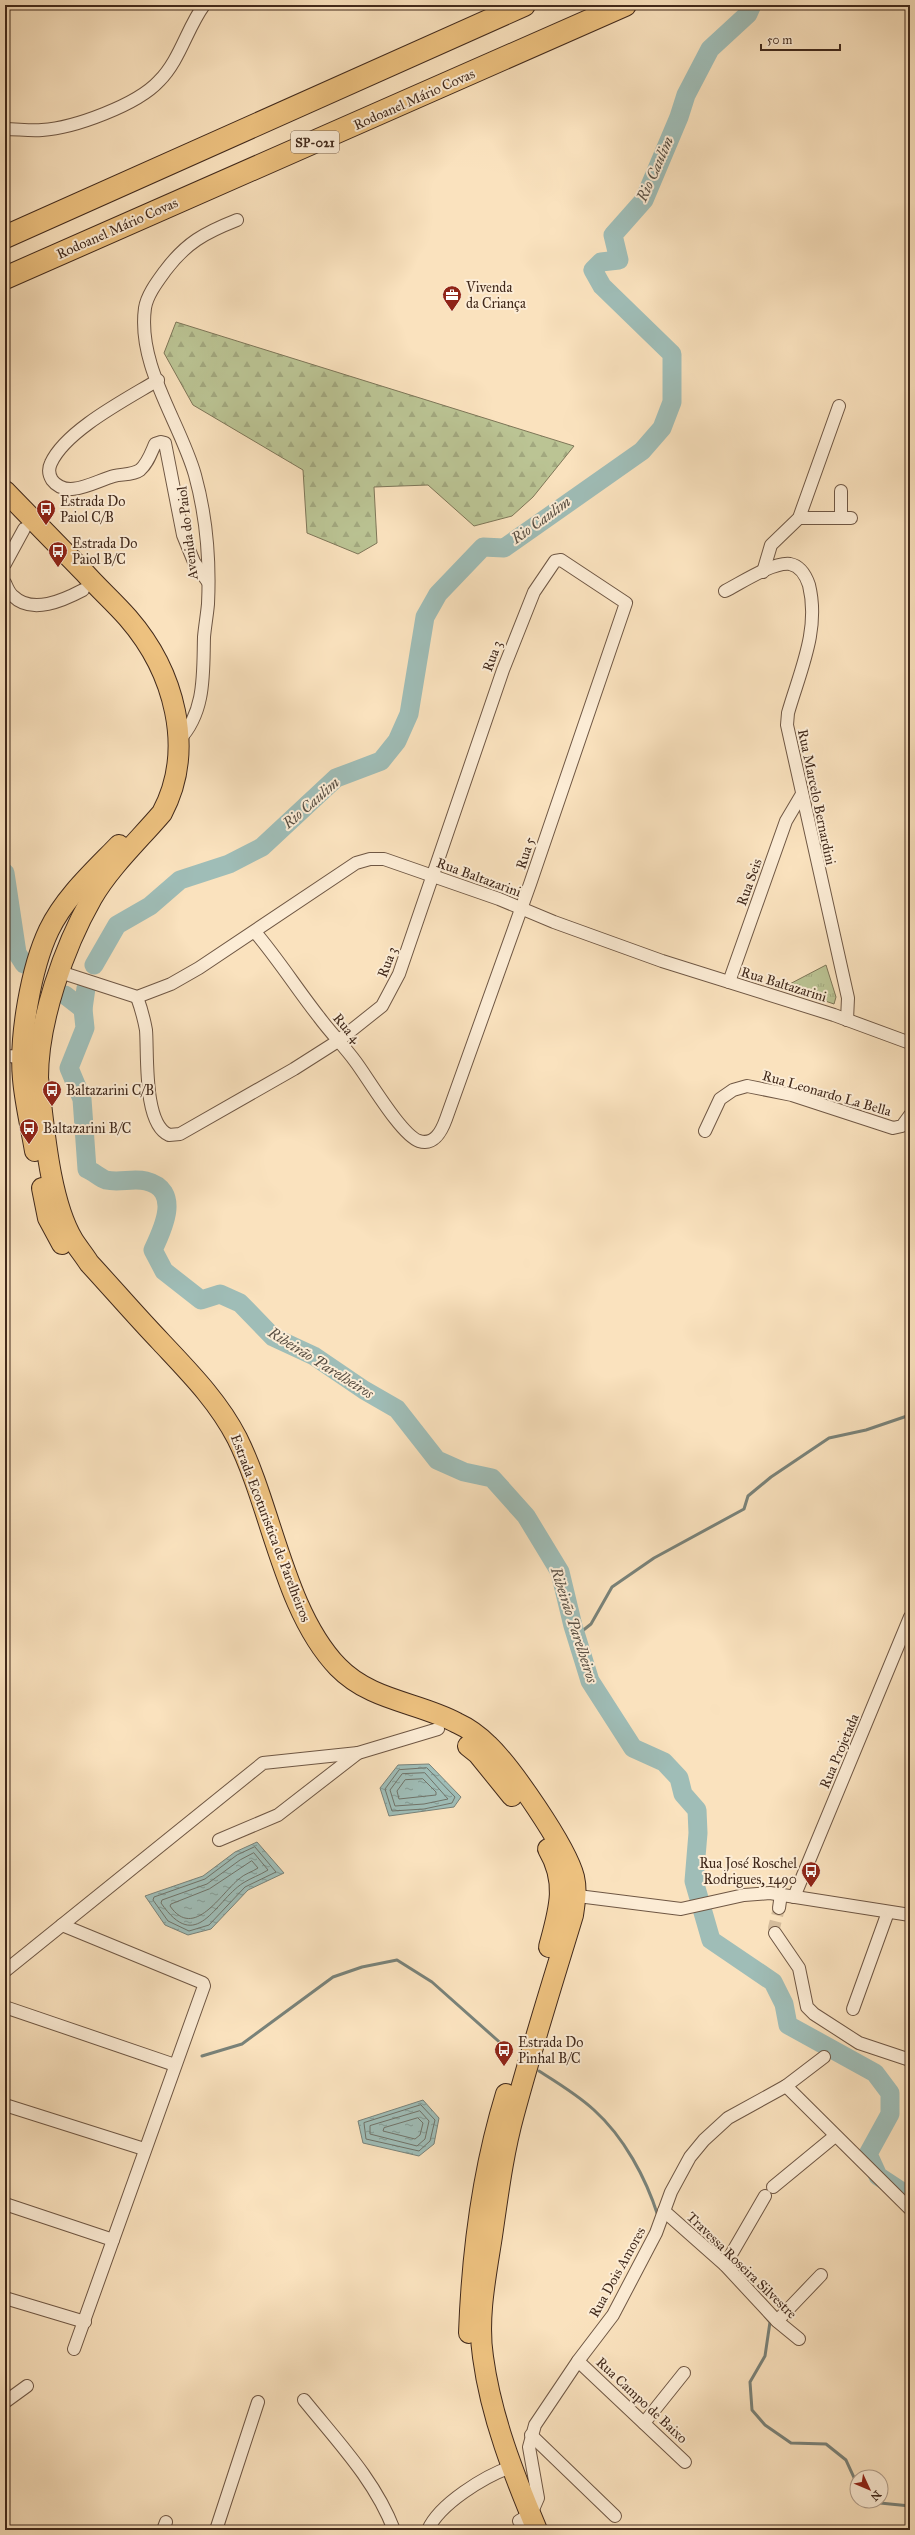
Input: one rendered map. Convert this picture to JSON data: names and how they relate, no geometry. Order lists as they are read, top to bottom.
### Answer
{
  "streets": {
    "highway": ["Rodoanel Mário Covas", "SP-021"],
    "main road": ["Estrada Ecoturistica de Parelheiros"],
    "street": [
      "Avenida do Paiol",
      "Rua 3",
      "Rua Marcelo Bernardini",
      "Rua 5",
      "Rua Baltazarini",
      "Rua Seis",
      "Rua 4",
      "Rua Leonardo La Bella",
      "Rua Projetada",
      "Travessa Roseira Silvestre",
      "Rua Dois Amores",
      "Rua Campo de Baixo"
    ]
  },
  "crossings": [
    ["Avenida do Paiol", "Estrada Ecoturistica de Parelheiros"],
    ["Rua 3", "Rua 5"],
    ["Rua 3", "Rua Baltazarini"],
    ["Rua 3", "Rua 4"],
    ["Rua Marcelo Bernardini", "Rua Baltazarini"],
    ["Rua Marcelo Bernardini", "Rua Seis"],
    ["Rua 5", "Rua Baltazarini"],
    ["Rua 5", "Rua 4"],
    ["Rua Baltazarini", "Rua Seis"],
    ["Rua Baltazarini", "Rua 4"],
    ["Estrada Ecoturistica de Parelheiros", "Rua Dois Amores"],
    ["Travessa Roseira Silvestre", "Rua Dois Amores"],
    ["Rua Dois Amores", "Rua Campo de Baixo"]
  ],
  "water": ["Rio Caulim", "Ribeirão Parelheiros"],
  "places": {
    "office": ["Vivenda da Criança"],
    "bus stop": [
      "Estrada Do Paiol C/B",
      "Estrada Do Paiol B/C",
      "Baltazarini C/B",
      "Baltazarini B/C",
      "Rua José Roschel Rodrigues, 1490",
      "Estrada Do Pinhal B/C"
    ]
  },
  "scale_bar": "50 m",
  "north": "bottom right"
}
